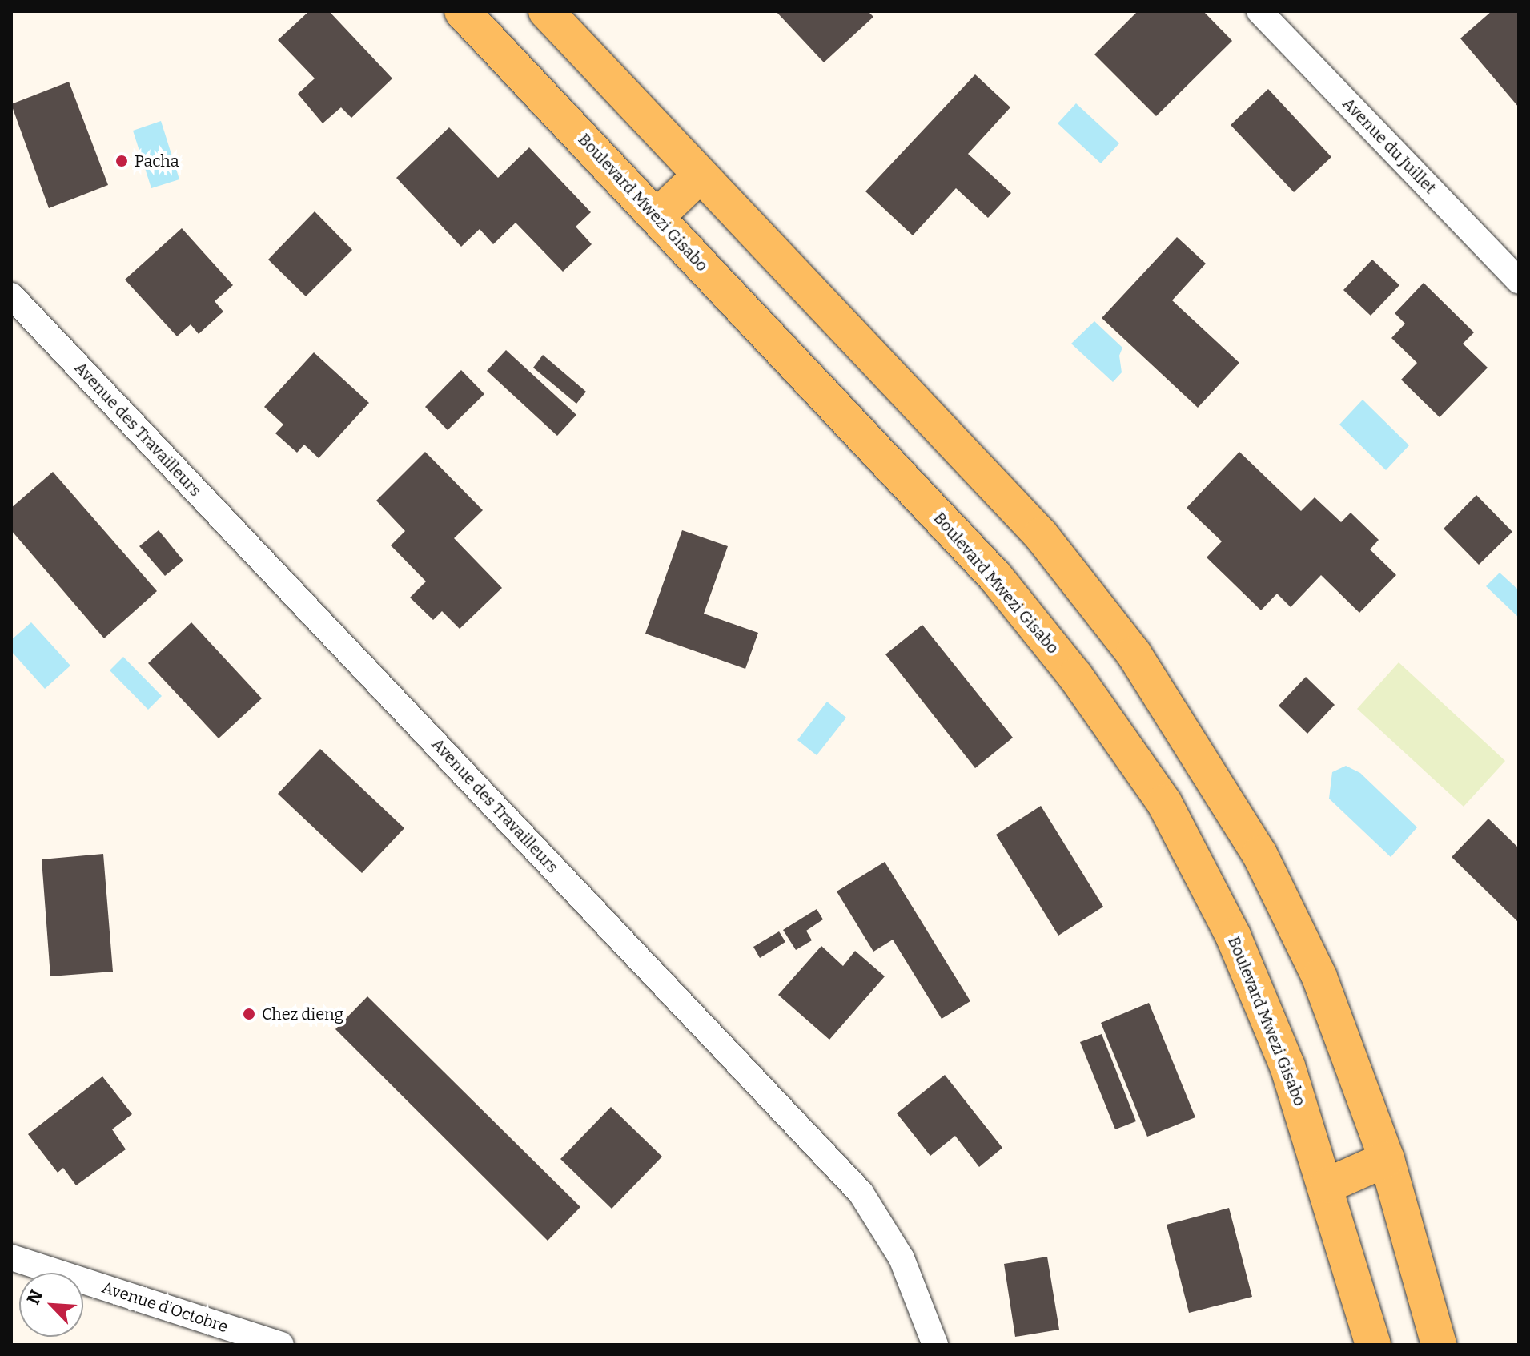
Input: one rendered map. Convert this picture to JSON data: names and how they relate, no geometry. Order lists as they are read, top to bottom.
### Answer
{
  "streets": {
    "main road": ["Boulevard Mwezi Gisabo"],
    "street": ["Avenue du Juillet", "Avenue des Travailleurs", "Avenue d'Octobre"]
  },
  "places": ["Pacha", "Chez dieng"],
  "north": "top left"
}
